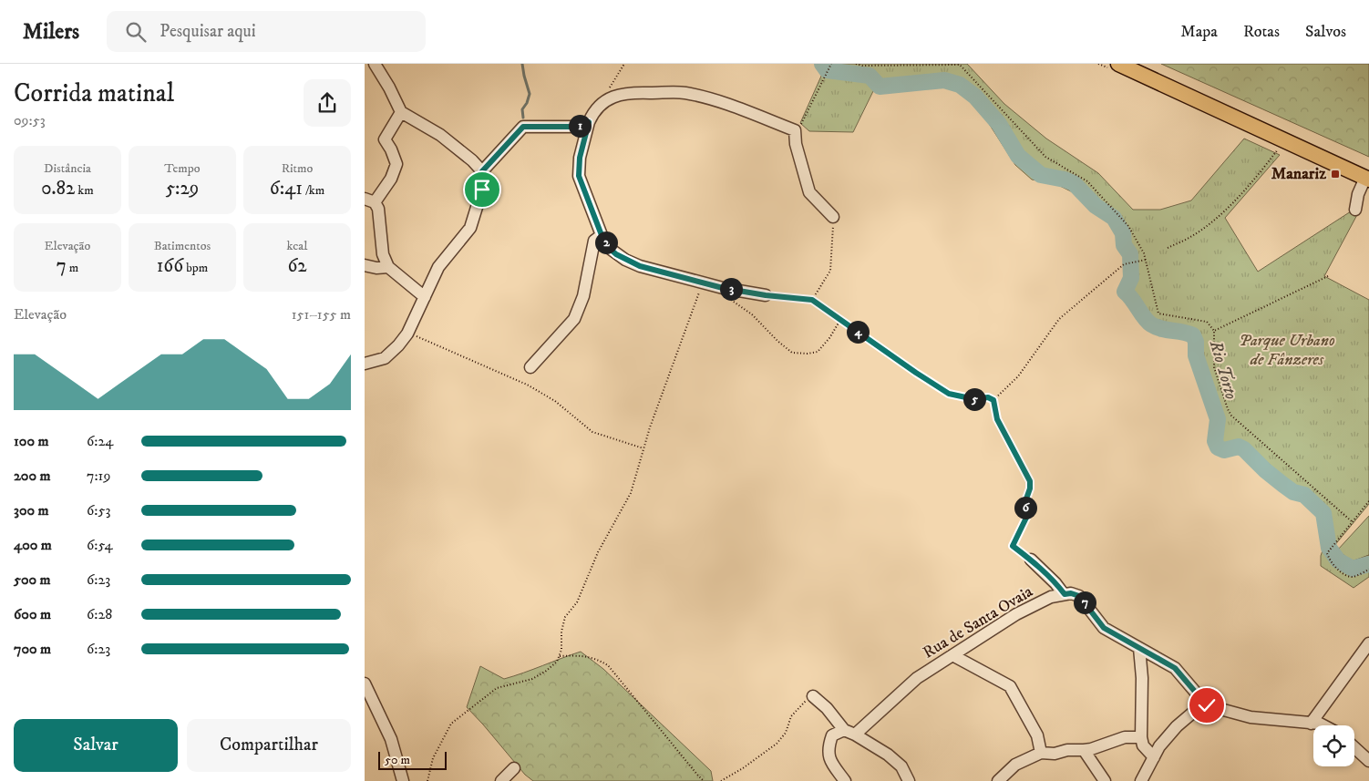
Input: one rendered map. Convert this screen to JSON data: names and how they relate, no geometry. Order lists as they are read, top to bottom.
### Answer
{
  "streets": {
    "street": ["Rua de Santa Ovaia"]
  },
  "water": ["Rio Torto"],
  "parks": ["Parque Urbano de Fânzeres"],
  "places": {
    "transit": ["Manariz"]
  },
  "scale_bar": "50 m",
  "page": {
    "header": "Milers",
    "search": "Pesquisar aqui",
    "nav": ["Mapa", "Rotas", "Salvos"],
    "heading": ["Corrida matinal", "09:53"],
    "pins": [
      "1",
      "2",
      "3",
      "4",
      "5",
      "6",
      "7"
    ],
    "stats": [
      ["Distância", "0.82 km"],
      ["Tempo", "5:29"],
      ["Ritmo", "6:41 /km"],
      ["Elevação", "7 m"],
      ["Batimentos", "166 bpm"],
      ["kcal", "62"]
    ],
    "chart": ["Elevação", "151–155 m"],
    "list": [
      {
        "name": "100 m",
        "note": "6:24"
      },
      {
        "name": "200 m",
        "note": "7:19"
      },
      {
        "name": "300 m",
        "note": "6:53"
      },
      {
        "name": "400 m",
        "note": "6:54"
      },
      {
        "name": "500 m",
        "note": "6:23"
      },
      {
        "name": "600 m",
        "note": "6:28"
      },
      {
        "name": "700 m",
        "note": "6:23"
      }
    ],
    "buttons": ["Salvar", "Compartilhar"],
    "scale": "50 m"
  }
}
